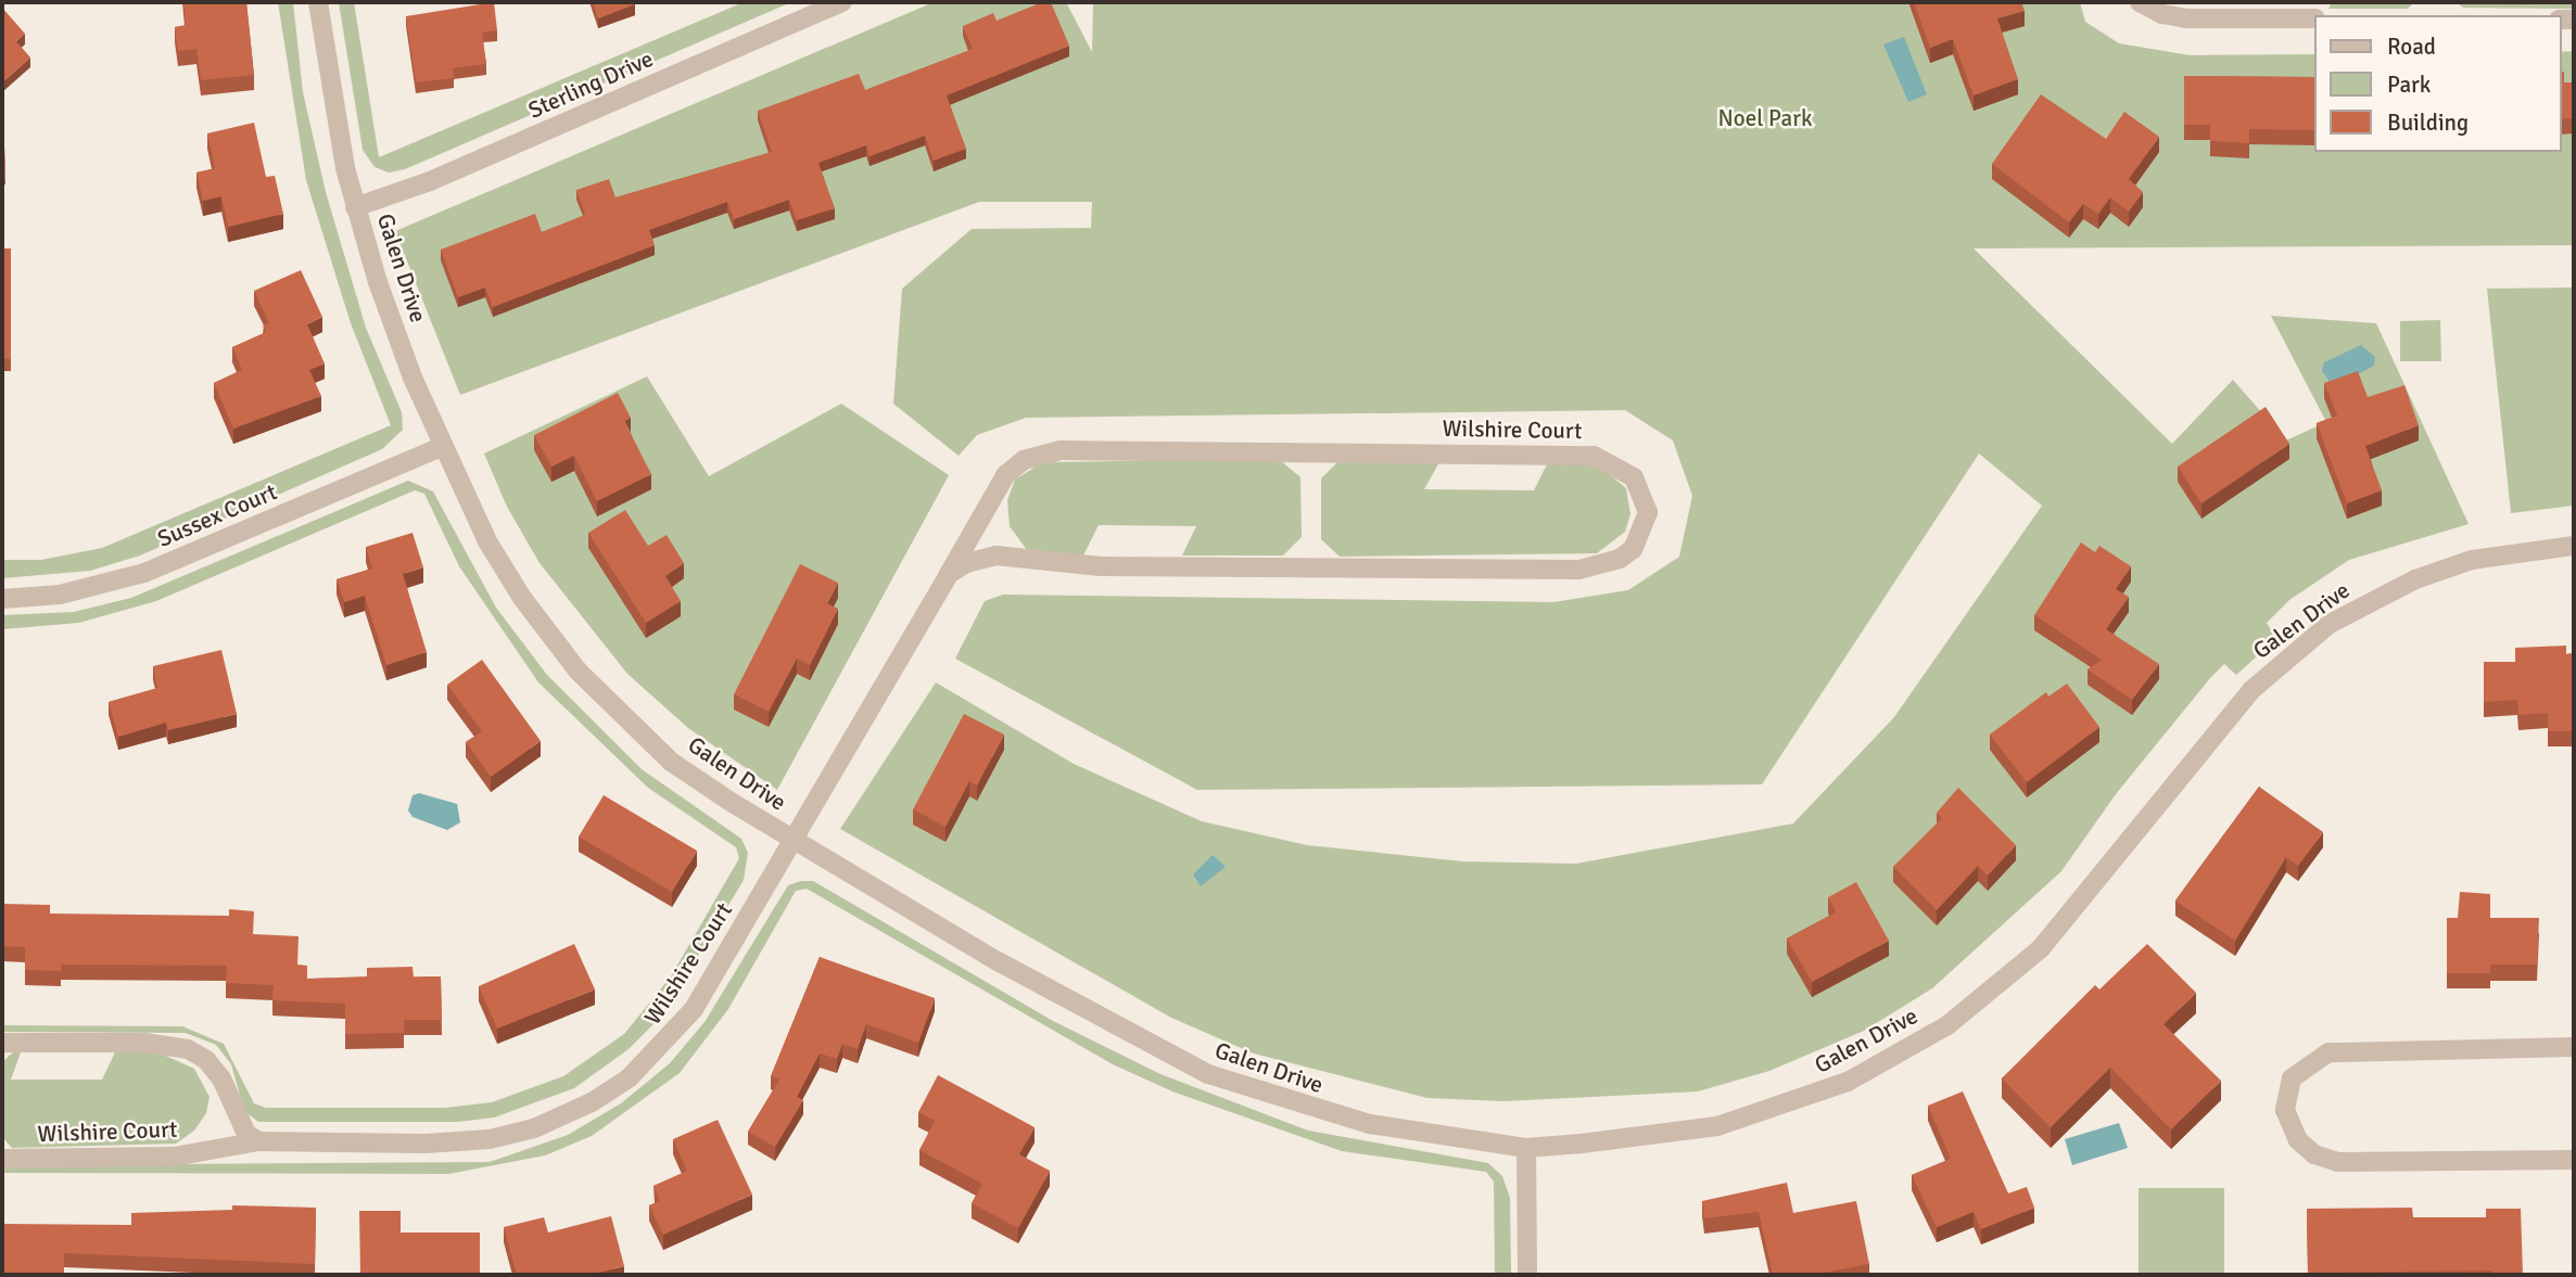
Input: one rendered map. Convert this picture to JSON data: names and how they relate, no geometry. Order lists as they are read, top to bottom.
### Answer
{
  "streets": {
    "street": [
      "Sterling Drive",
      "Galen Drive",
      "Wilshire Court",
      "Sussex Court"
    ]
  },
  "crossings": [
    ["Sterling Drive", "Galen Drive"],
    ["Galen Drive", "Wilshire Court"],
    ["Galen Drive", "Sussex Court"]
  ],
  "parks": ["Noel Park"],
  "legend": ["Road", "Park", "Building"]
}
